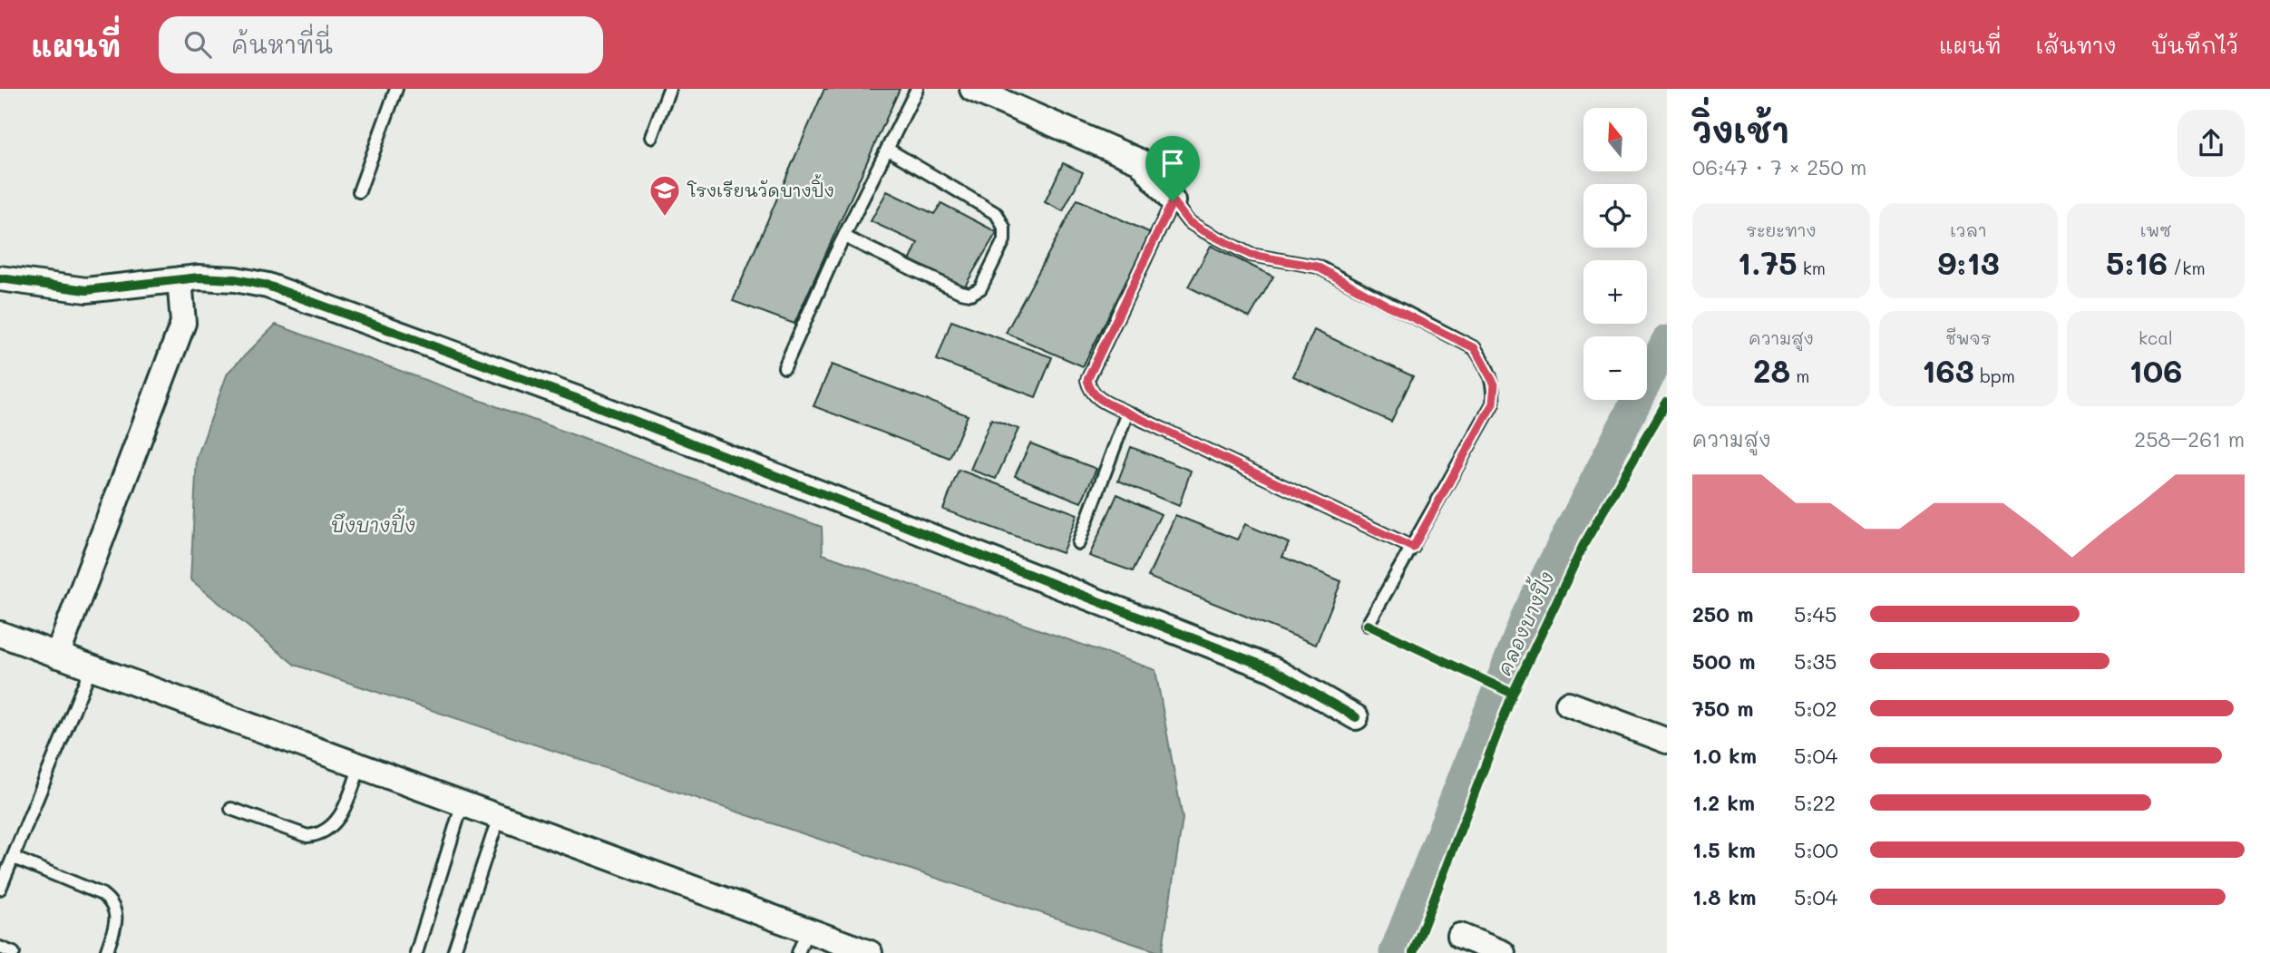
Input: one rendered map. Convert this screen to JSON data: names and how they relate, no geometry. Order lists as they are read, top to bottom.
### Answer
{
  "water": ["บึงบางปิ้ง", "คลองบางปิ้ง"],
  "places": {
    "school or university": ["โรงเรียนวัดบางปิ้ง"]
  },
  "north": "top",
  "page": {
    "header": "แผนที่",
    "search": "ค้นหาที่นี่",
    "nav": ["แผนที่", "เส้นทาง", "บันทึกไว้"],
    "heading": ["วิ่งเช้า", "06:47 · 7 × 250 m"],
    "map_buttons": ["+", "−"],
    "stats": [
      ["ระยะทาง", "1.75 km"],
      ["เวลา", "9:13"],
      ["เพซ", "5:16 /km"],
      ["ความสูง", "28 m"],
      ["ชีพจร", "163 bpm"],
      ["kcal", "106"]
    ],
    "chart": ["ความสูง", "258–261 m"],
    "list": [
      {
        "name": "250 m",
        "note": "5:45"
      },
      {
        "name": "500 m",
        "note": "5:35"
      },
      {
        "name": "750 m",
        "note": "5:02"
      },
      {
        "name": "1.0 km",
        "note": "5:04"
      },
      {
        "name": "1.2 km",
        "note": "5:22"
      },
      {
        "name": "1.5 km",
        "note": "5:00"
      },
      {
        "name": "1.8 km",
        "note": "5:04"
      }
    ]
  }
}
